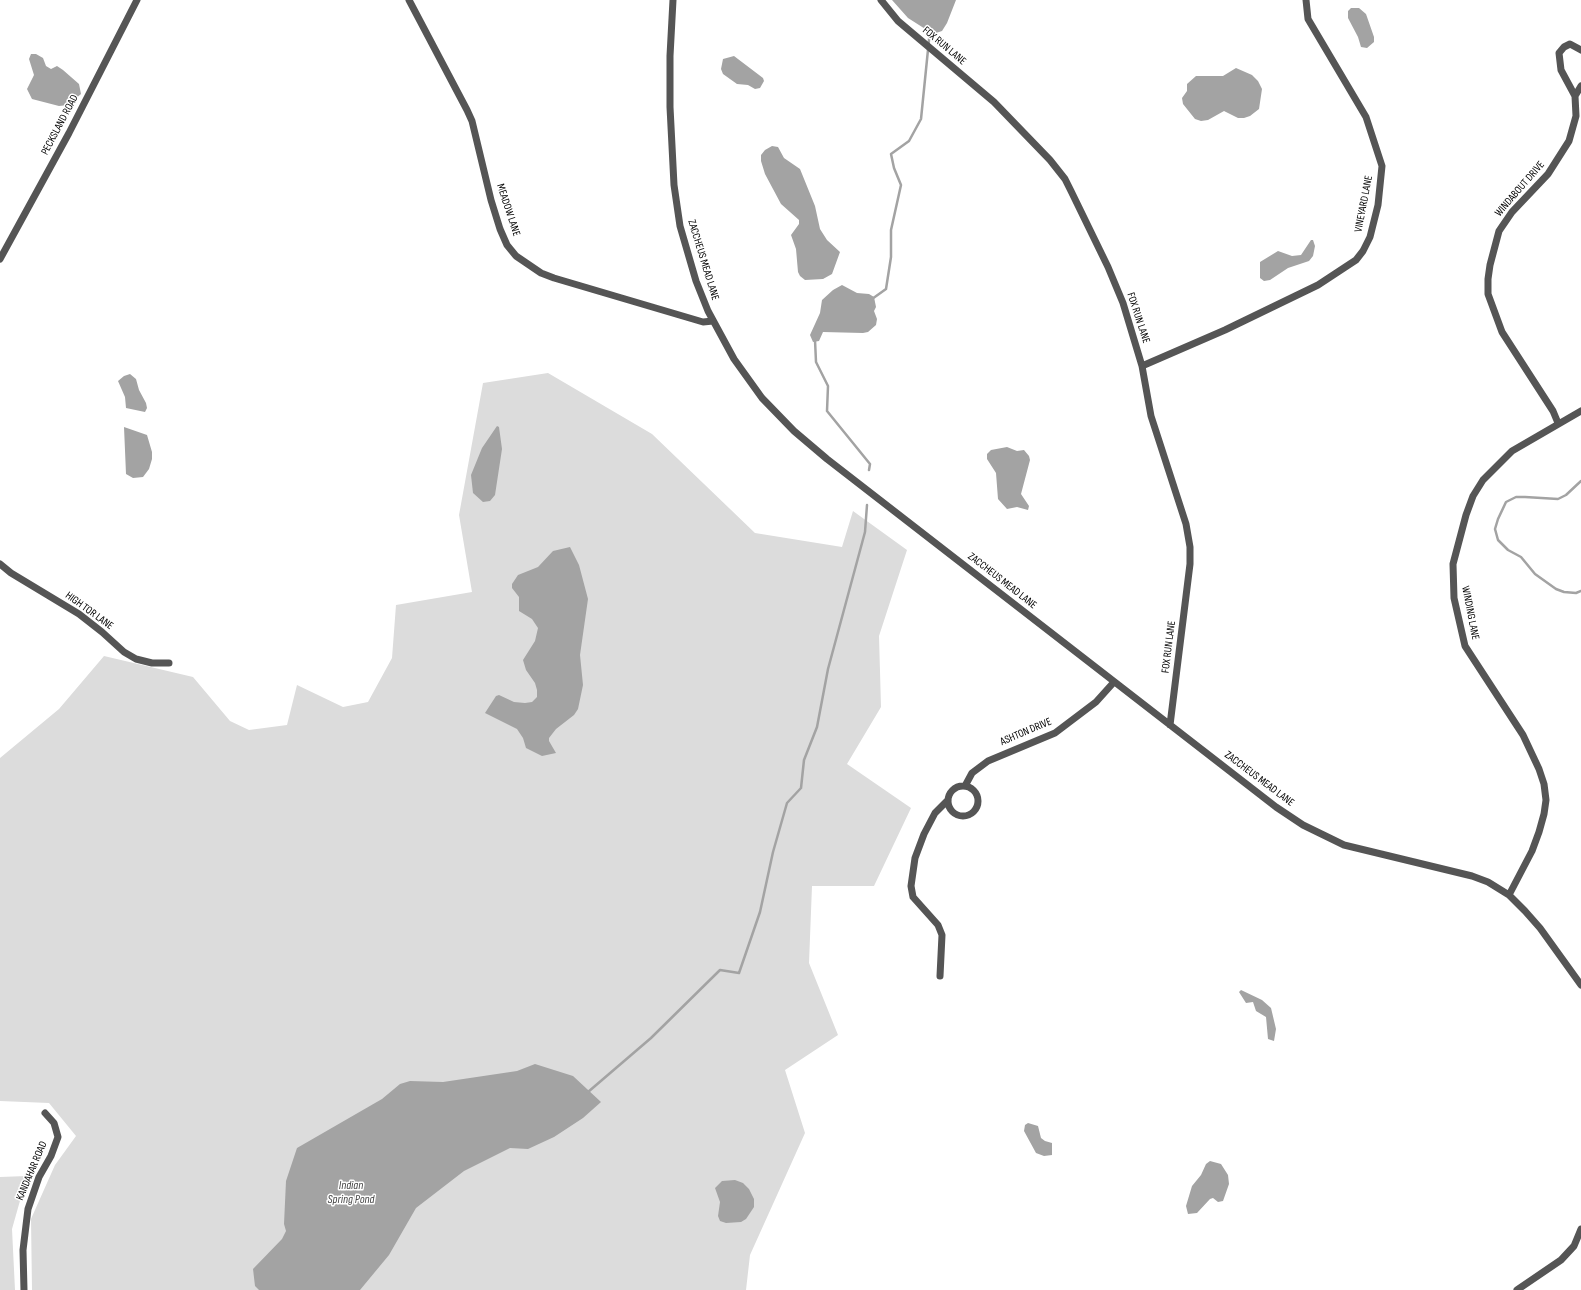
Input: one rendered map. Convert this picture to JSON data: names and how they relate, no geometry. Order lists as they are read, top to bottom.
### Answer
{
  "streets": {
    "street": [
      "FOX RUN LANE",
      "PECKSLAND ROAD",
      "WINDABOUT DRIVE",
      "VINEYARD LANE",
      "MEADOW LANE",
      "ZACCHEUS MEAD LANE",
      "HIGH TOR LANE",
      "WINDING LANE",
      "ASHTON DRIVE",
      "KANDAHAR ROAD"
    ]
  },
  "crossings": [
    ["FOX RUN LANE", "VINEYARD LANE"],
    ["FOX RUN LANE", "ZACCHEUS MEAD LANE"],
    ["WINDABOUT DRIVE", "WINDING LANE"],
    ["MEADOW LANE", "ZACCHEUS MEAD LANE"],
    ["ZACCHEUS MEAD LANE", "WINDING LANE"],
    ["ZACCHEUS MEAD LANE", "ASHTON DRIVE"]
  ],
  "water": ["Indian Spring Pond"]
}
